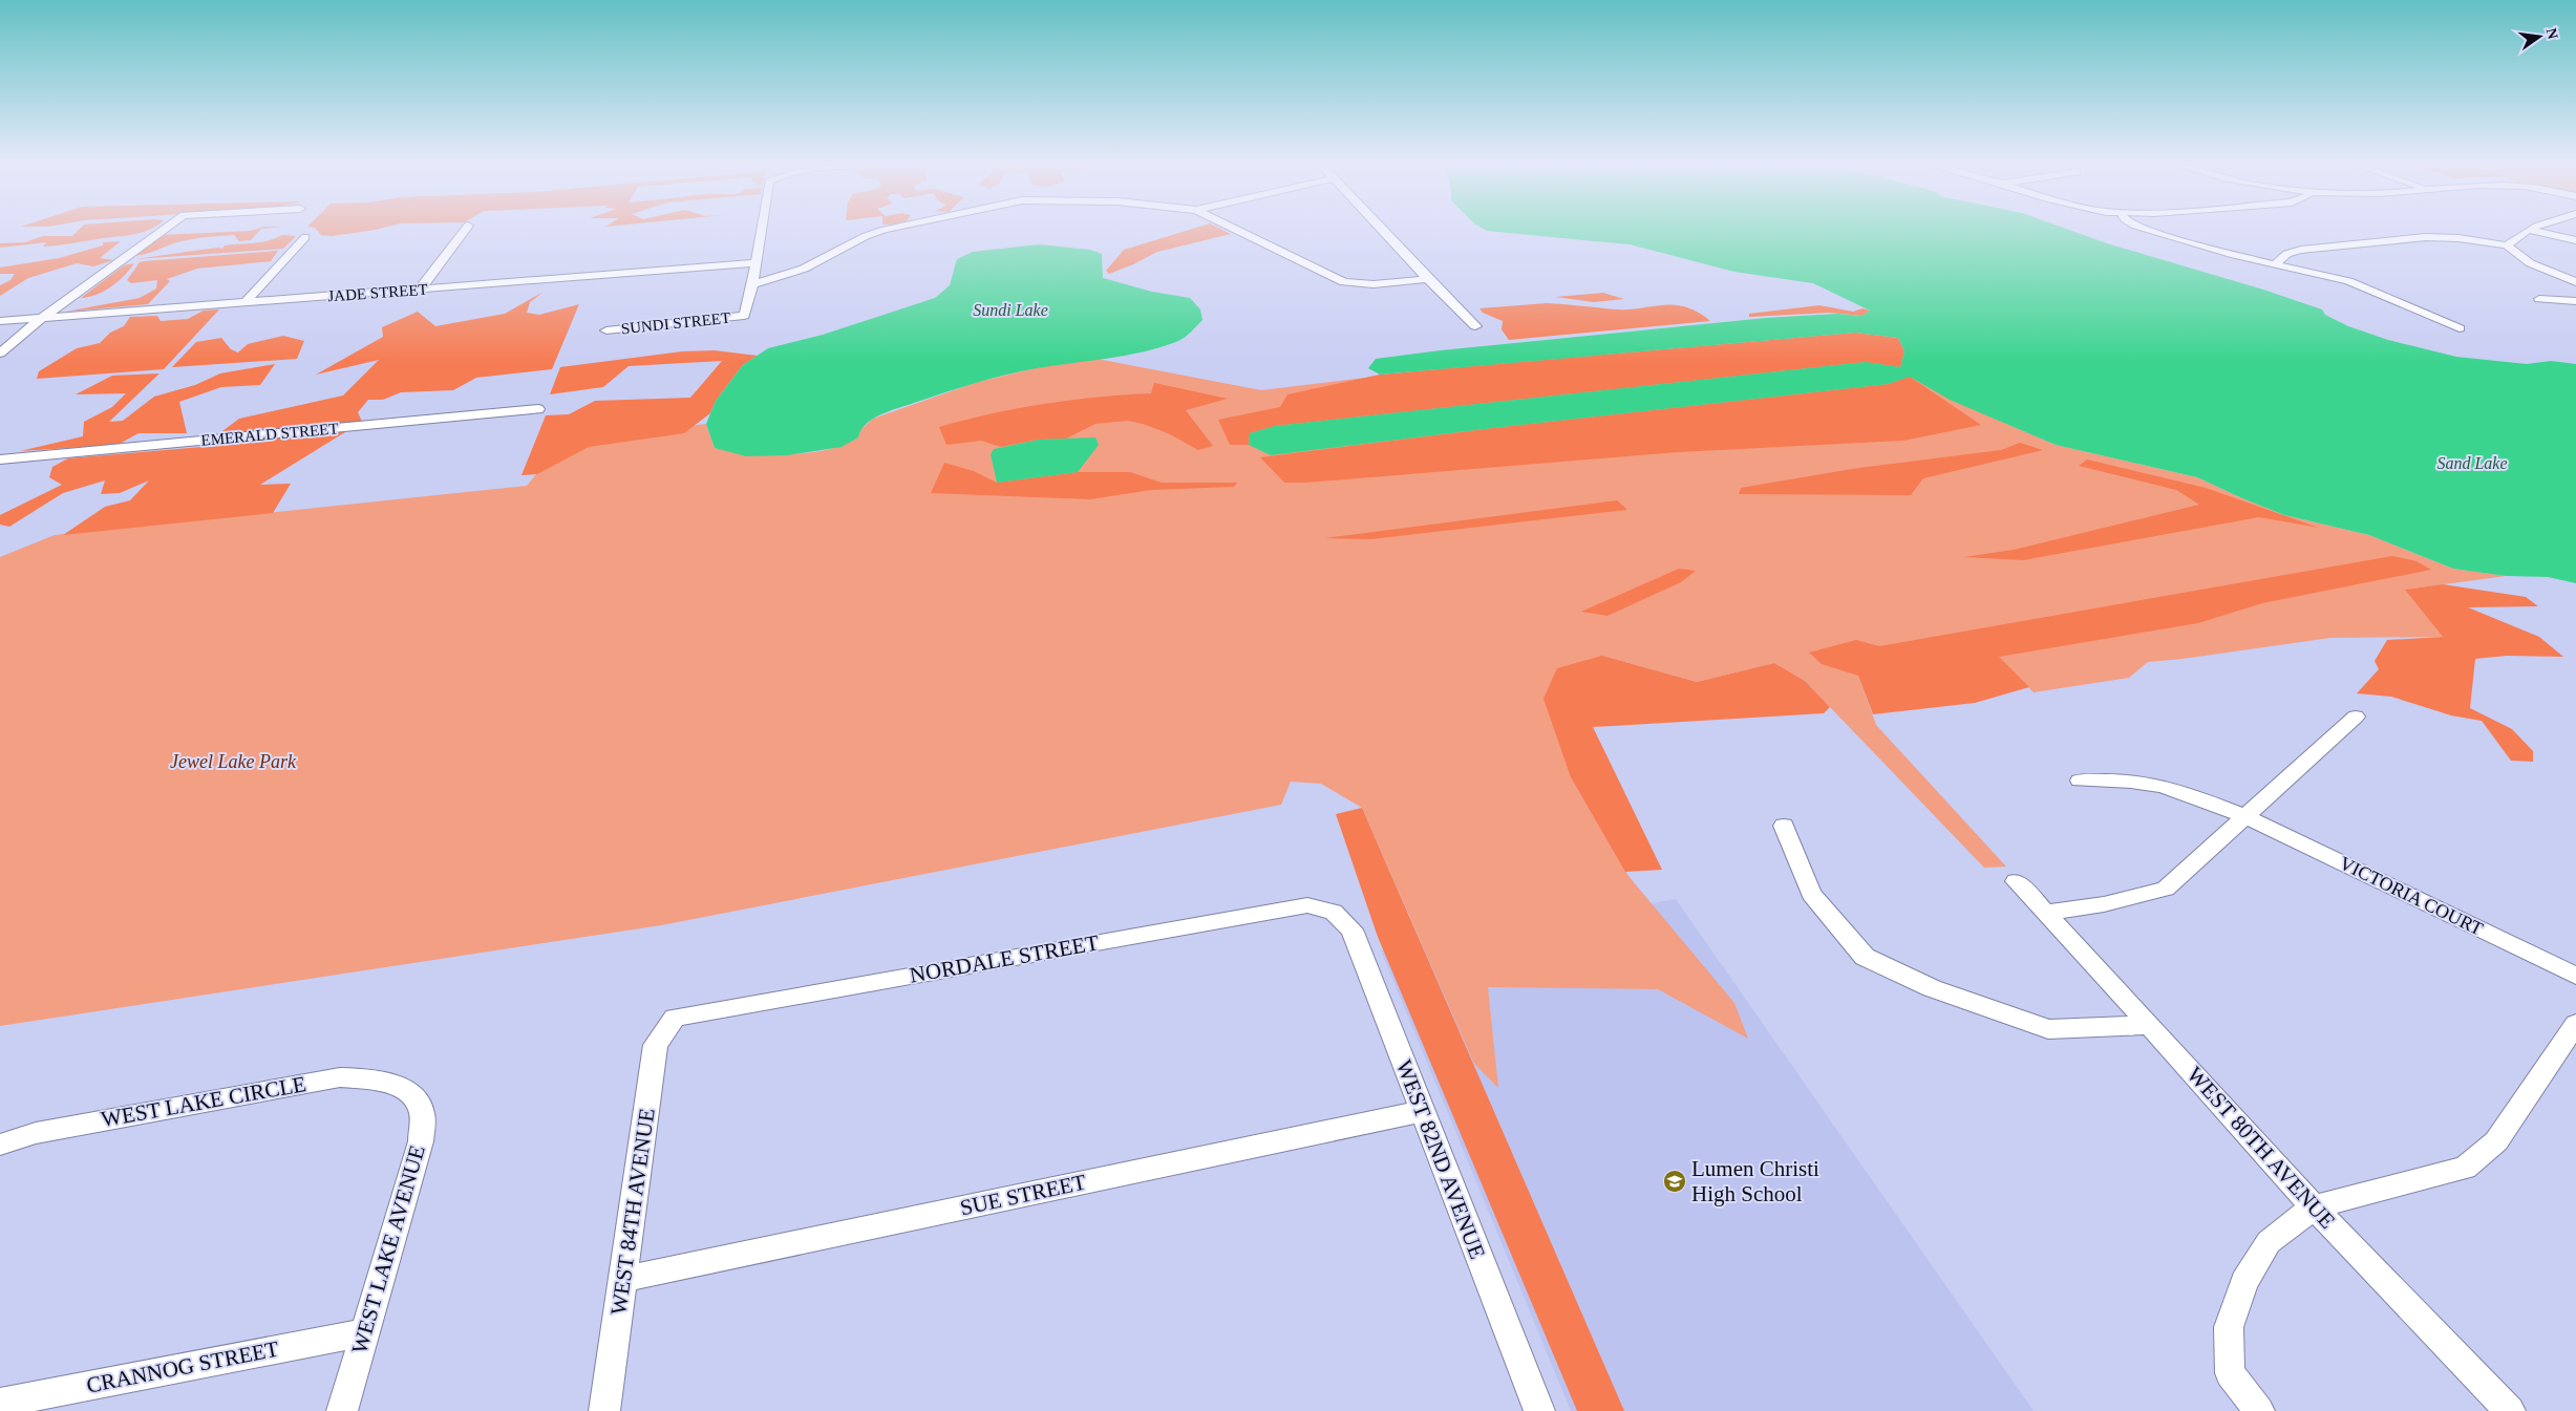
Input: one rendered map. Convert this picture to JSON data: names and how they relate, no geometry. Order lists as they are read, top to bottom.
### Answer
{
  "streets": {
    "street": [
      "JADE STREET",
      "SUNDI STREET",
      "EMERALD STREET",
      "VICTORIA COURT",
      "NORDALE STREET",
      "WEST LAKE CIRCLE",
      "WEST 80TH AVENUE",
      "WEST 82ND AVENUE",
      "SUE STREET",
      "WEST 84TH AVENUE",
      "WEST LAKE AVENUE",
      "CRANNOG STREET"
    ]
  },
  "crossings": [
    ["NORDALE STREET", "WEST 82ND AVENUE"],
    ["NORDALE STREET", "WEST 84TH AVENUE"],
    ["WEST LAKE CIRCLE", "WEST LAKE AVENUE"],
    ["WEST 82ND AVENUE", "SUE STREET"],
    ["SUE STREET", "WEST 84TH AVENUE"],
    ["WEST LAKE AVENUE", "CRANNOG STREET"]
  ],
  "water": ["Sundi Lake", "Sand Lake"],
  "parks": ["Jewel Lake Park"],
  "places": {
    "school or university": ["Lumen Christi High School"]
  },
  "north": "right"
}
